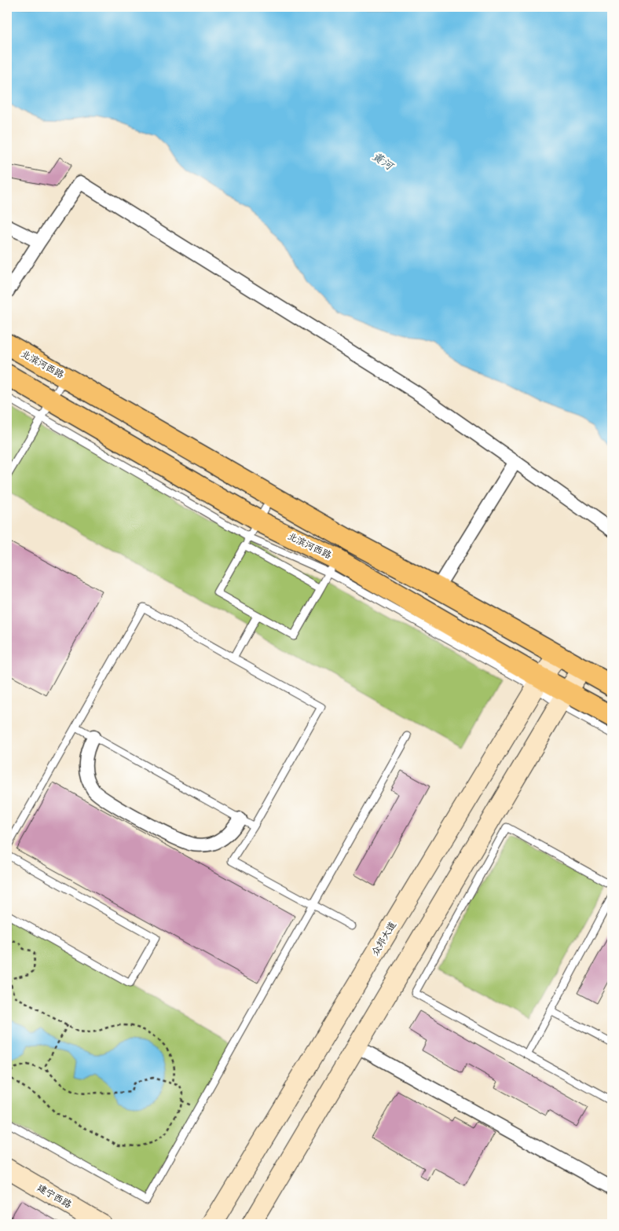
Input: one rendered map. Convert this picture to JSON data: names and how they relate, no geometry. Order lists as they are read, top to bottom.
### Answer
{
  "streets": {
    "main road": ["北滨河西路", "众邦大道", "建宁西路"]
  },
  "crossings": [
    ["北滨河西路", "众邦大道"]
  ],
  "water": ["黄河"]
}
